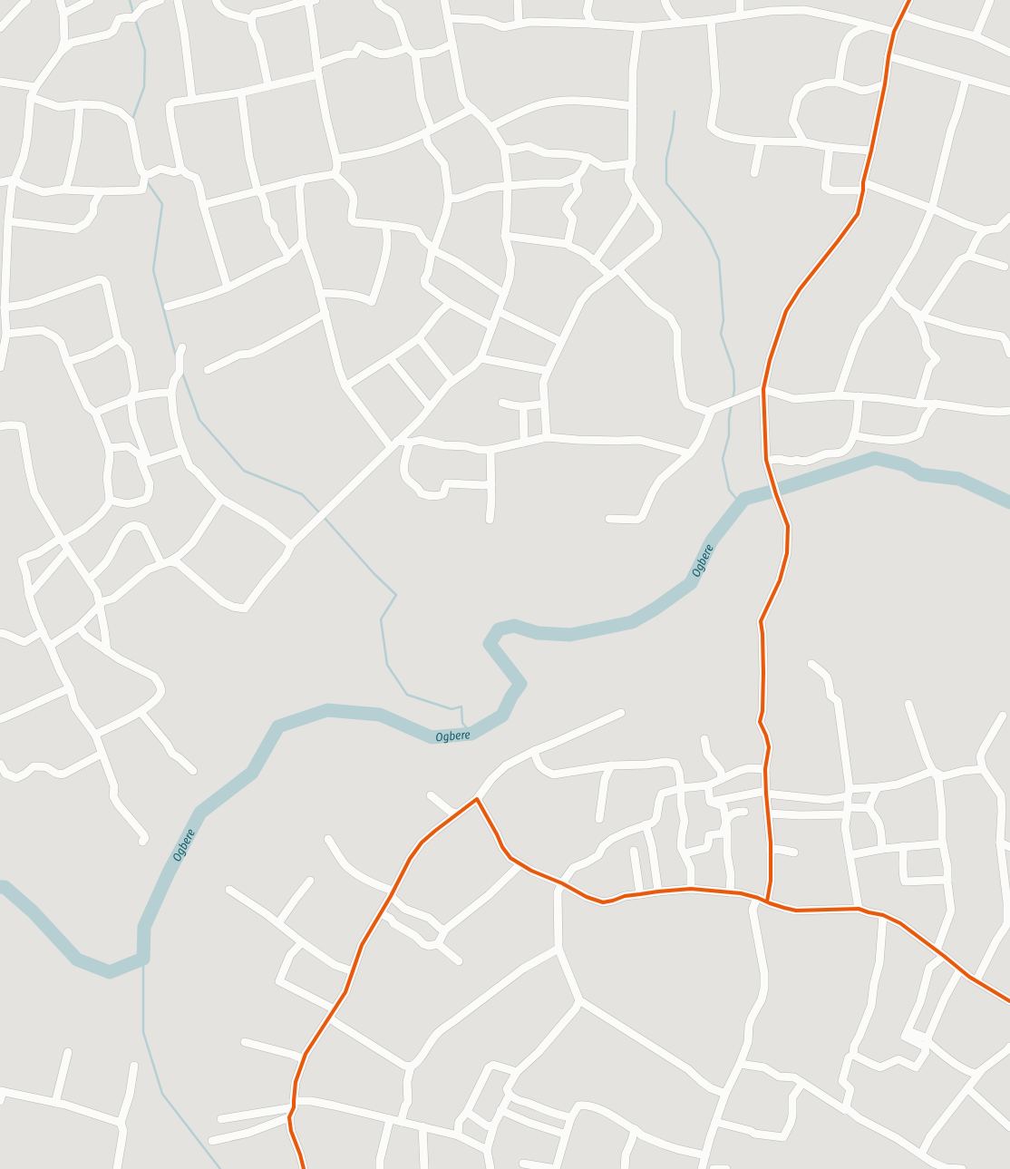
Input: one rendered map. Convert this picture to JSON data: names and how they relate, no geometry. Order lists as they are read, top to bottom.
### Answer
{
  "water": ["Ogbere"]
}
